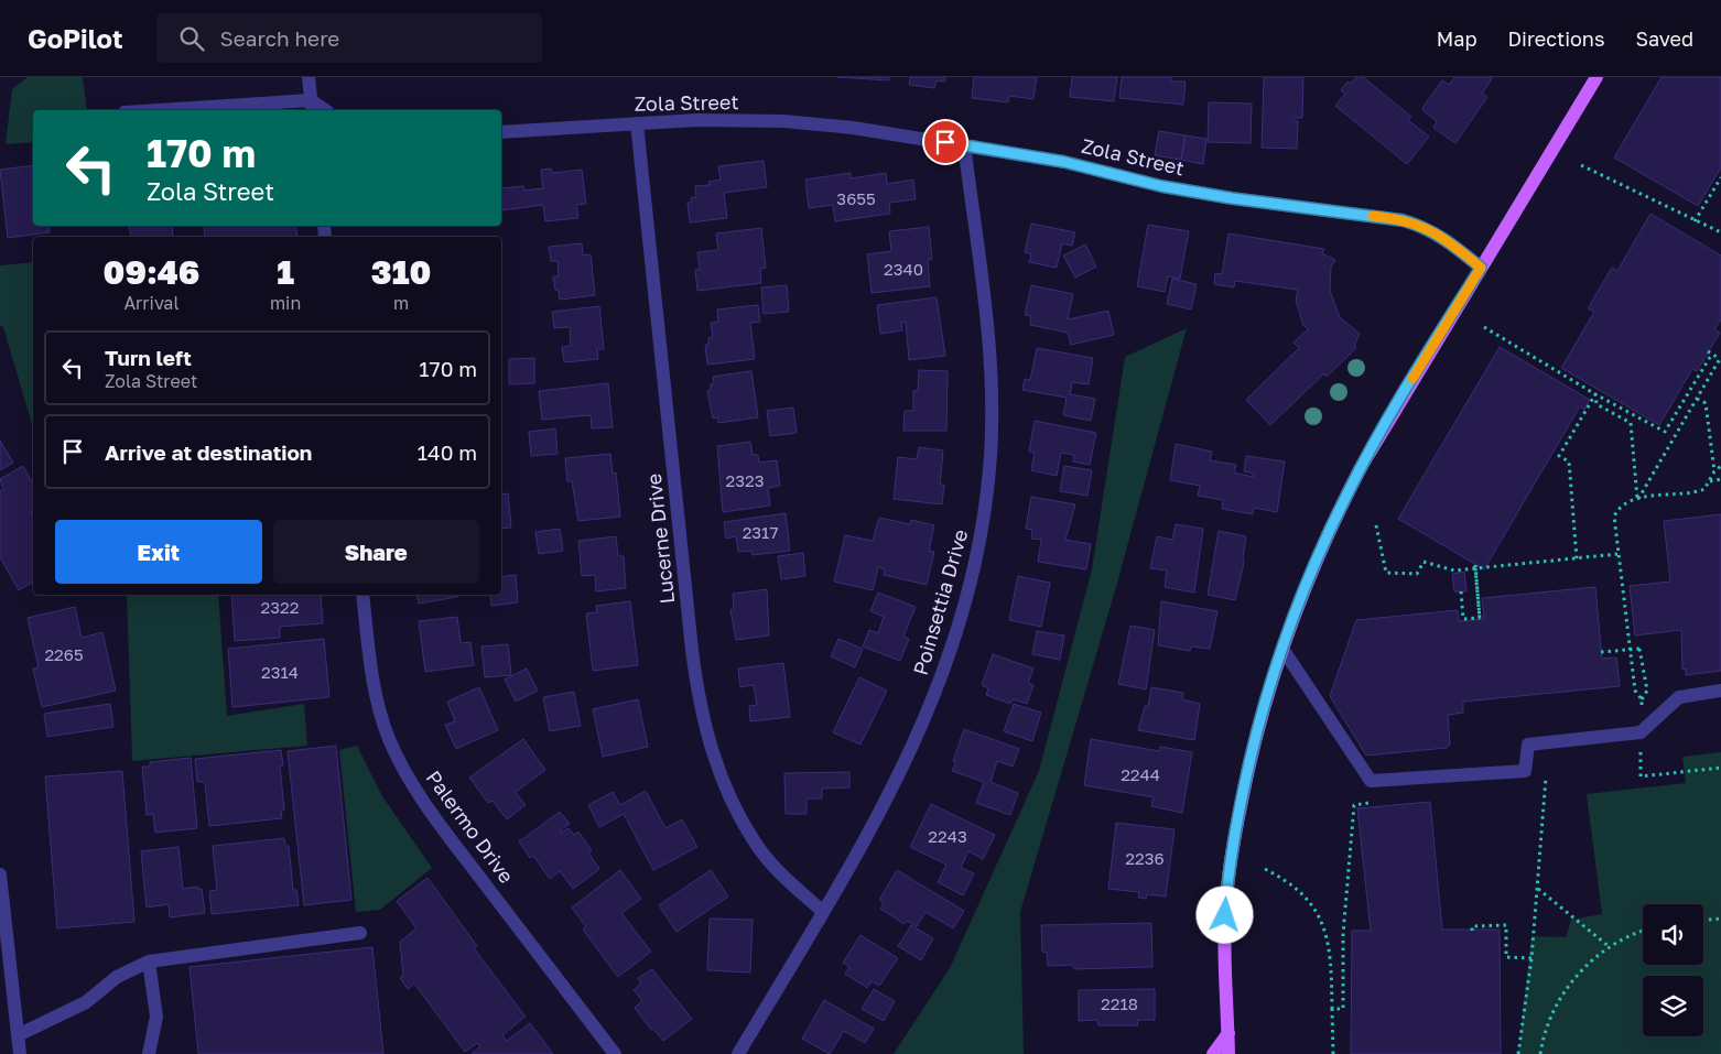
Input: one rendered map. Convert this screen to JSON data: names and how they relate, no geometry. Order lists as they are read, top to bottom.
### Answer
{
  "streets": {
    "street": [
      "Zola Street",
      "Lucerne Drive",
      "Poinsettia Drive",
      "Palermo Drive"
    ]
  },
  "crossings": [
    ["Zola Street", "Lucerne Drive"],
    ["Zola Street", "Poinsettia Drive"],
    ["Lucerne Drive", "Poinsettia Drive"]
  ],
  "house_numbers": [
    "3655",
    "2340",
    "2323",
    "2317",
    "2322",
    "2265",
    "2314",
    "2244",
    "2243",
    "2236",
    "2218"
  ],
  "page": {
    "header": "GoPilot",
    "search": "Search here",
    "nav": ["Map", "Directions", "Saved"],
    "turn": ["170 m", "Zola Street"],
    "eta": [
      "09:46",
      "Arrival",
      "1",
      "min",
      "310",
      "m"
    ],
    "list": [
      {
        "name": "Turn left",
        "note": "Zola Street",
        "value": "170 m"
      },
      {
        "name": "Arrive at destination",
        "value": "140 m"
      }
    ],
    "buttons": ["Exit", "Share"]
  }
}
